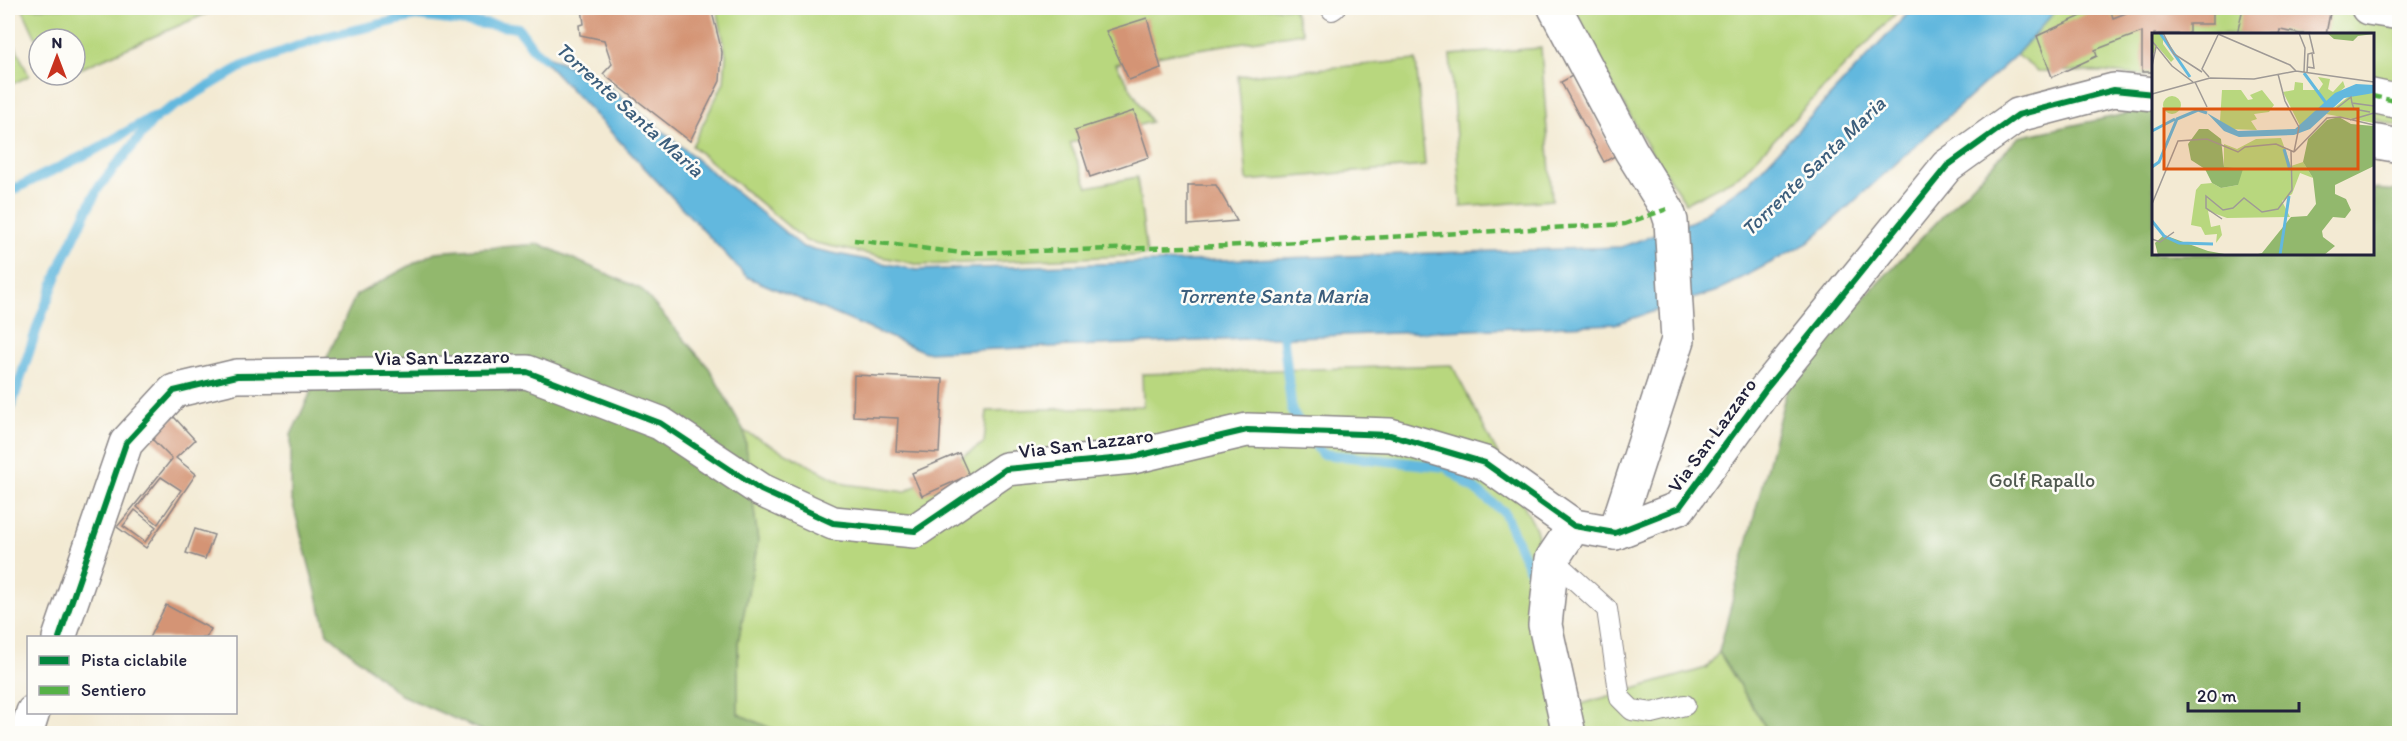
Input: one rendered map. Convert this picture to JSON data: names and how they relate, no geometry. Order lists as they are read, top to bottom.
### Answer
{
  "streets": {
    "street": ["Via San Lazzaro"]
  },
  "water": ["Torrente Santa Maria"],
  "parks": ["Golf Rapallo"],
  "legend": ["Pista ciclabile", "Sentiero"],
  "scale_bar": "20 m",
  "north": "top"
}
